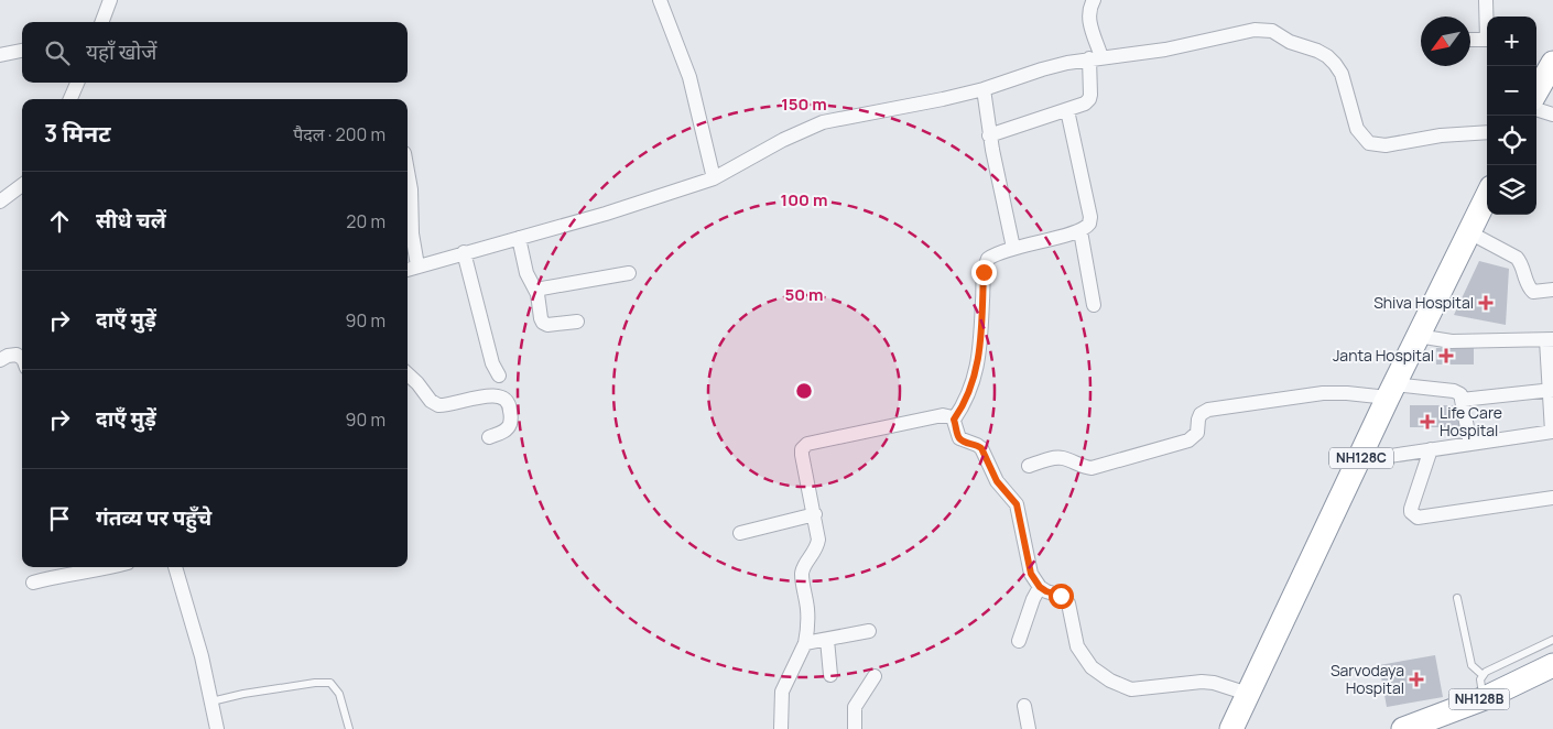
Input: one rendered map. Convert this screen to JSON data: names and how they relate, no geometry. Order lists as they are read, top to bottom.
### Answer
{
  "streets": {
    "highway": ["NH128C", "NH128B"]
  },
  "places": {
    "health": [
      "Shiva Hospital",
      "Janta Hospital",
      "Life Care Hospital",
      "Sarvodaya Hospital"
    ]
  },
  "north": "bottom left",
  "page": {
    "map_buttons": ["+", "−"],
    "search": "यहाँ खोजें",
    "heading": ["3 मिनट", "पैदल · 200 m"],
    "list": [
      ["सीधे चलें", "20 m"],
      ["दाएँ मुड़ें", "90 m"],
      ["दाएँ मुड़ें", "90 m"],
      "गंतव्य पर पहुँचे"
    ]
  },
  "rings": ["150 m", "100 m", "50 m"]
}
